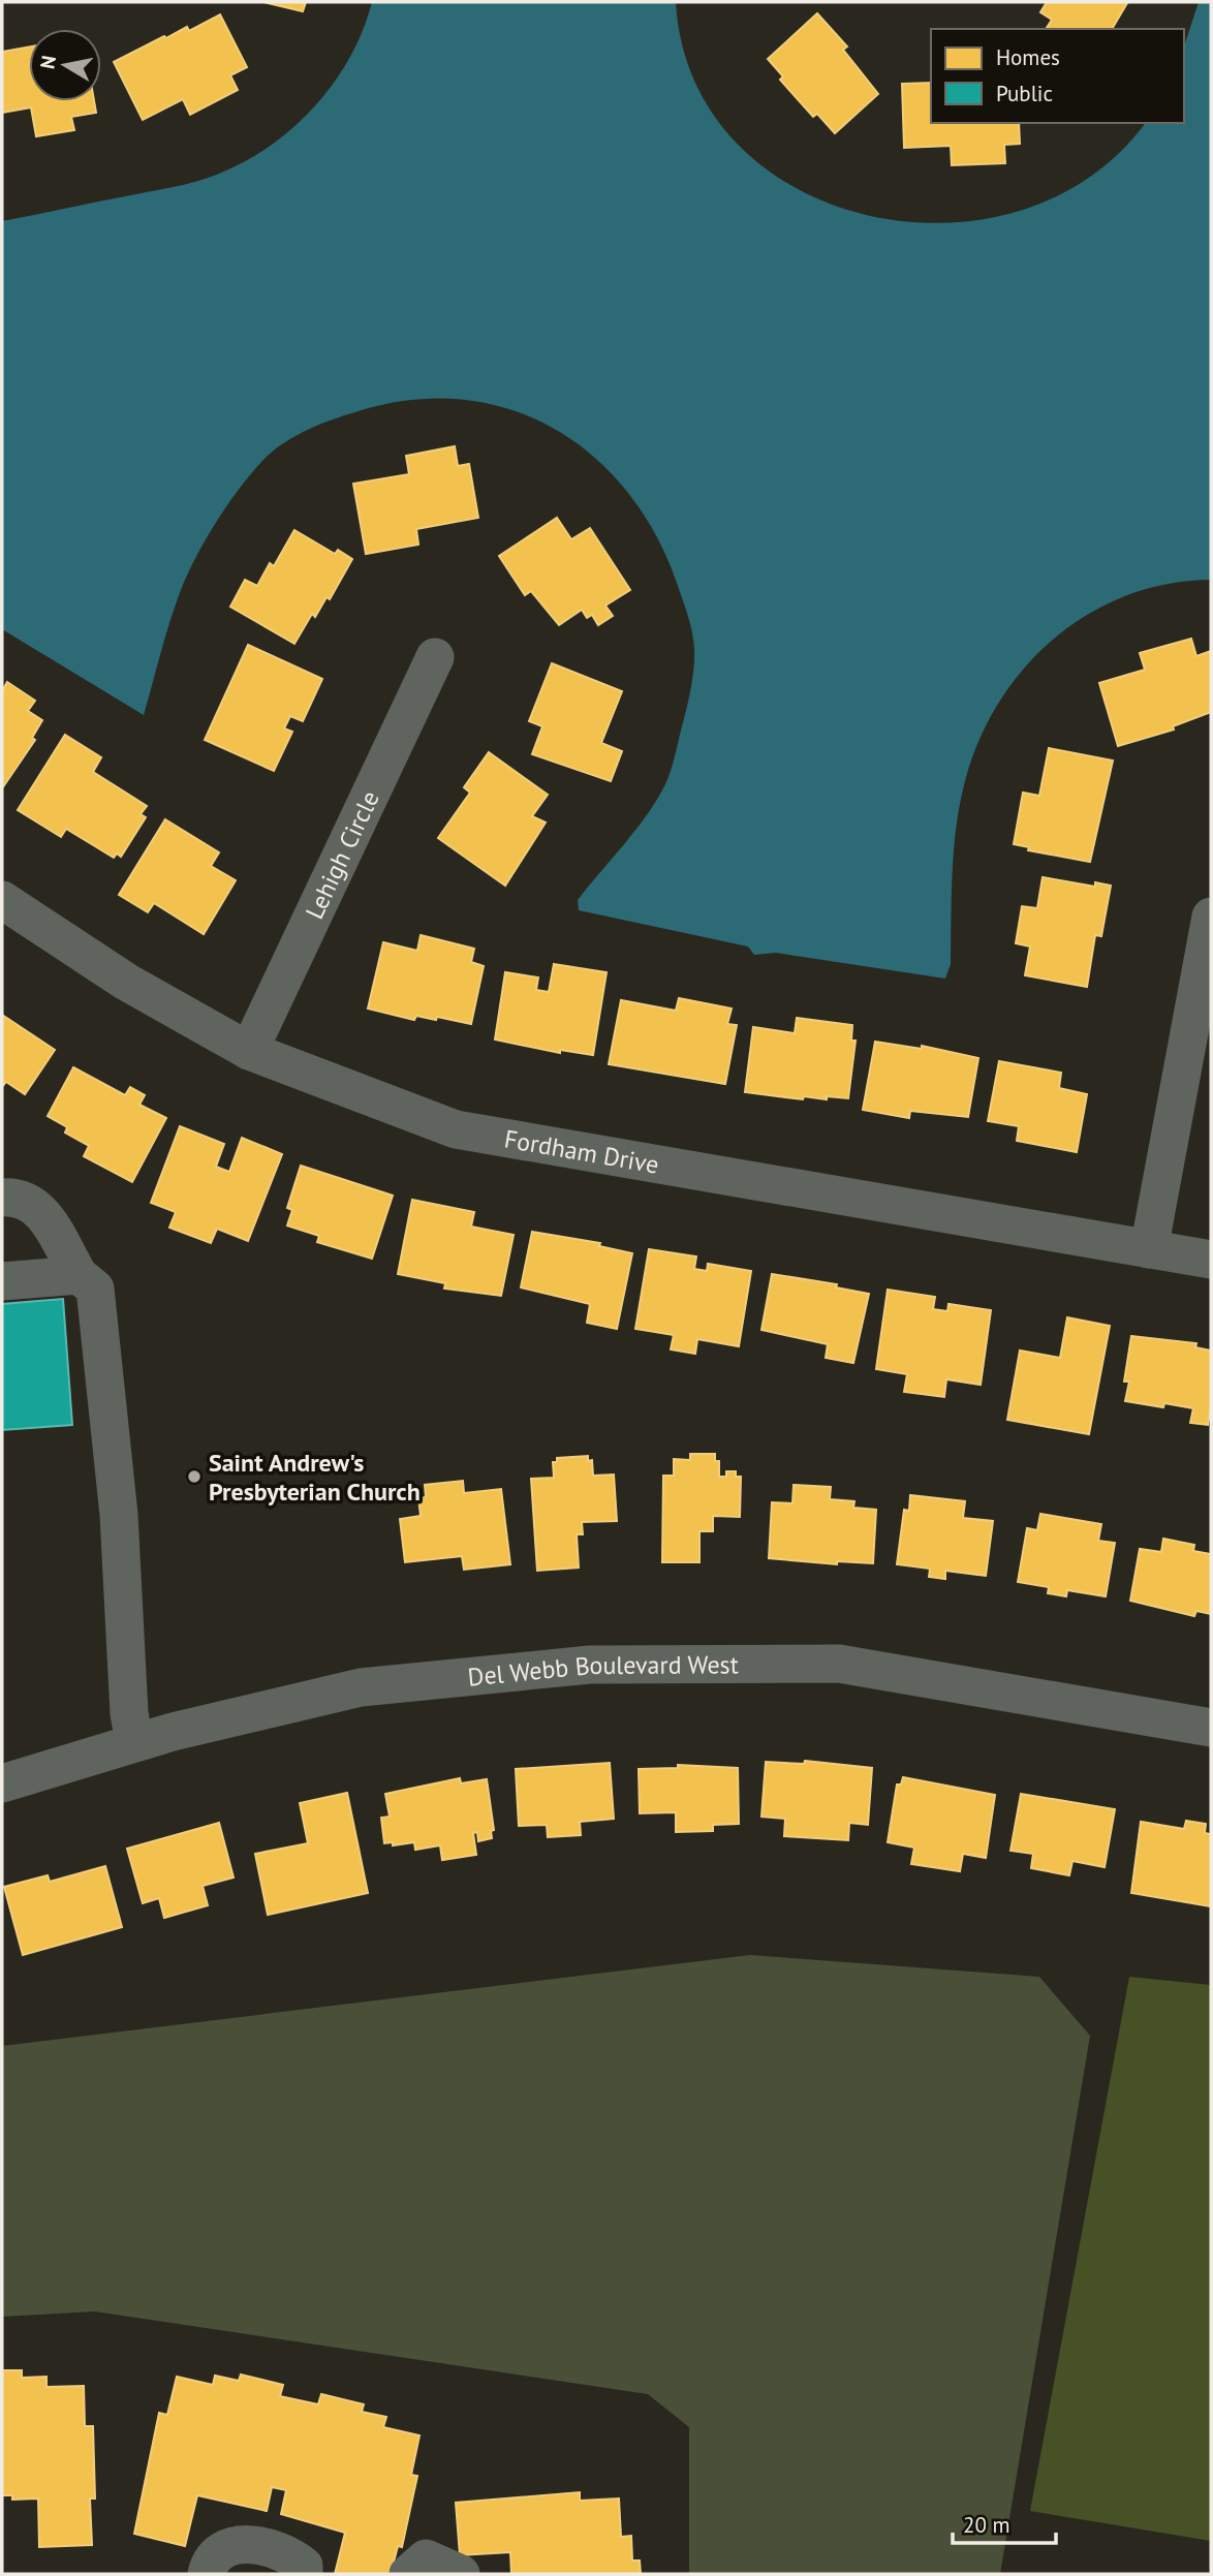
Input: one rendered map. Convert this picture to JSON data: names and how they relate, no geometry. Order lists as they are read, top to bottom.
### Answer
{
  "streets": {
    "street": ["Lehigh Circle", "Fordham Drive", "Del Webb Boulevard West"]
  },
  "crossings": [
    ["Lehigh Circle", "Fordham Drive"]
  ],
  "places": ["Saint Andrew's Presbyterian Church"],
  "legend": ["Homes", "Public"],
  "scale_bar": "20 m",
  "north": "left"
}
